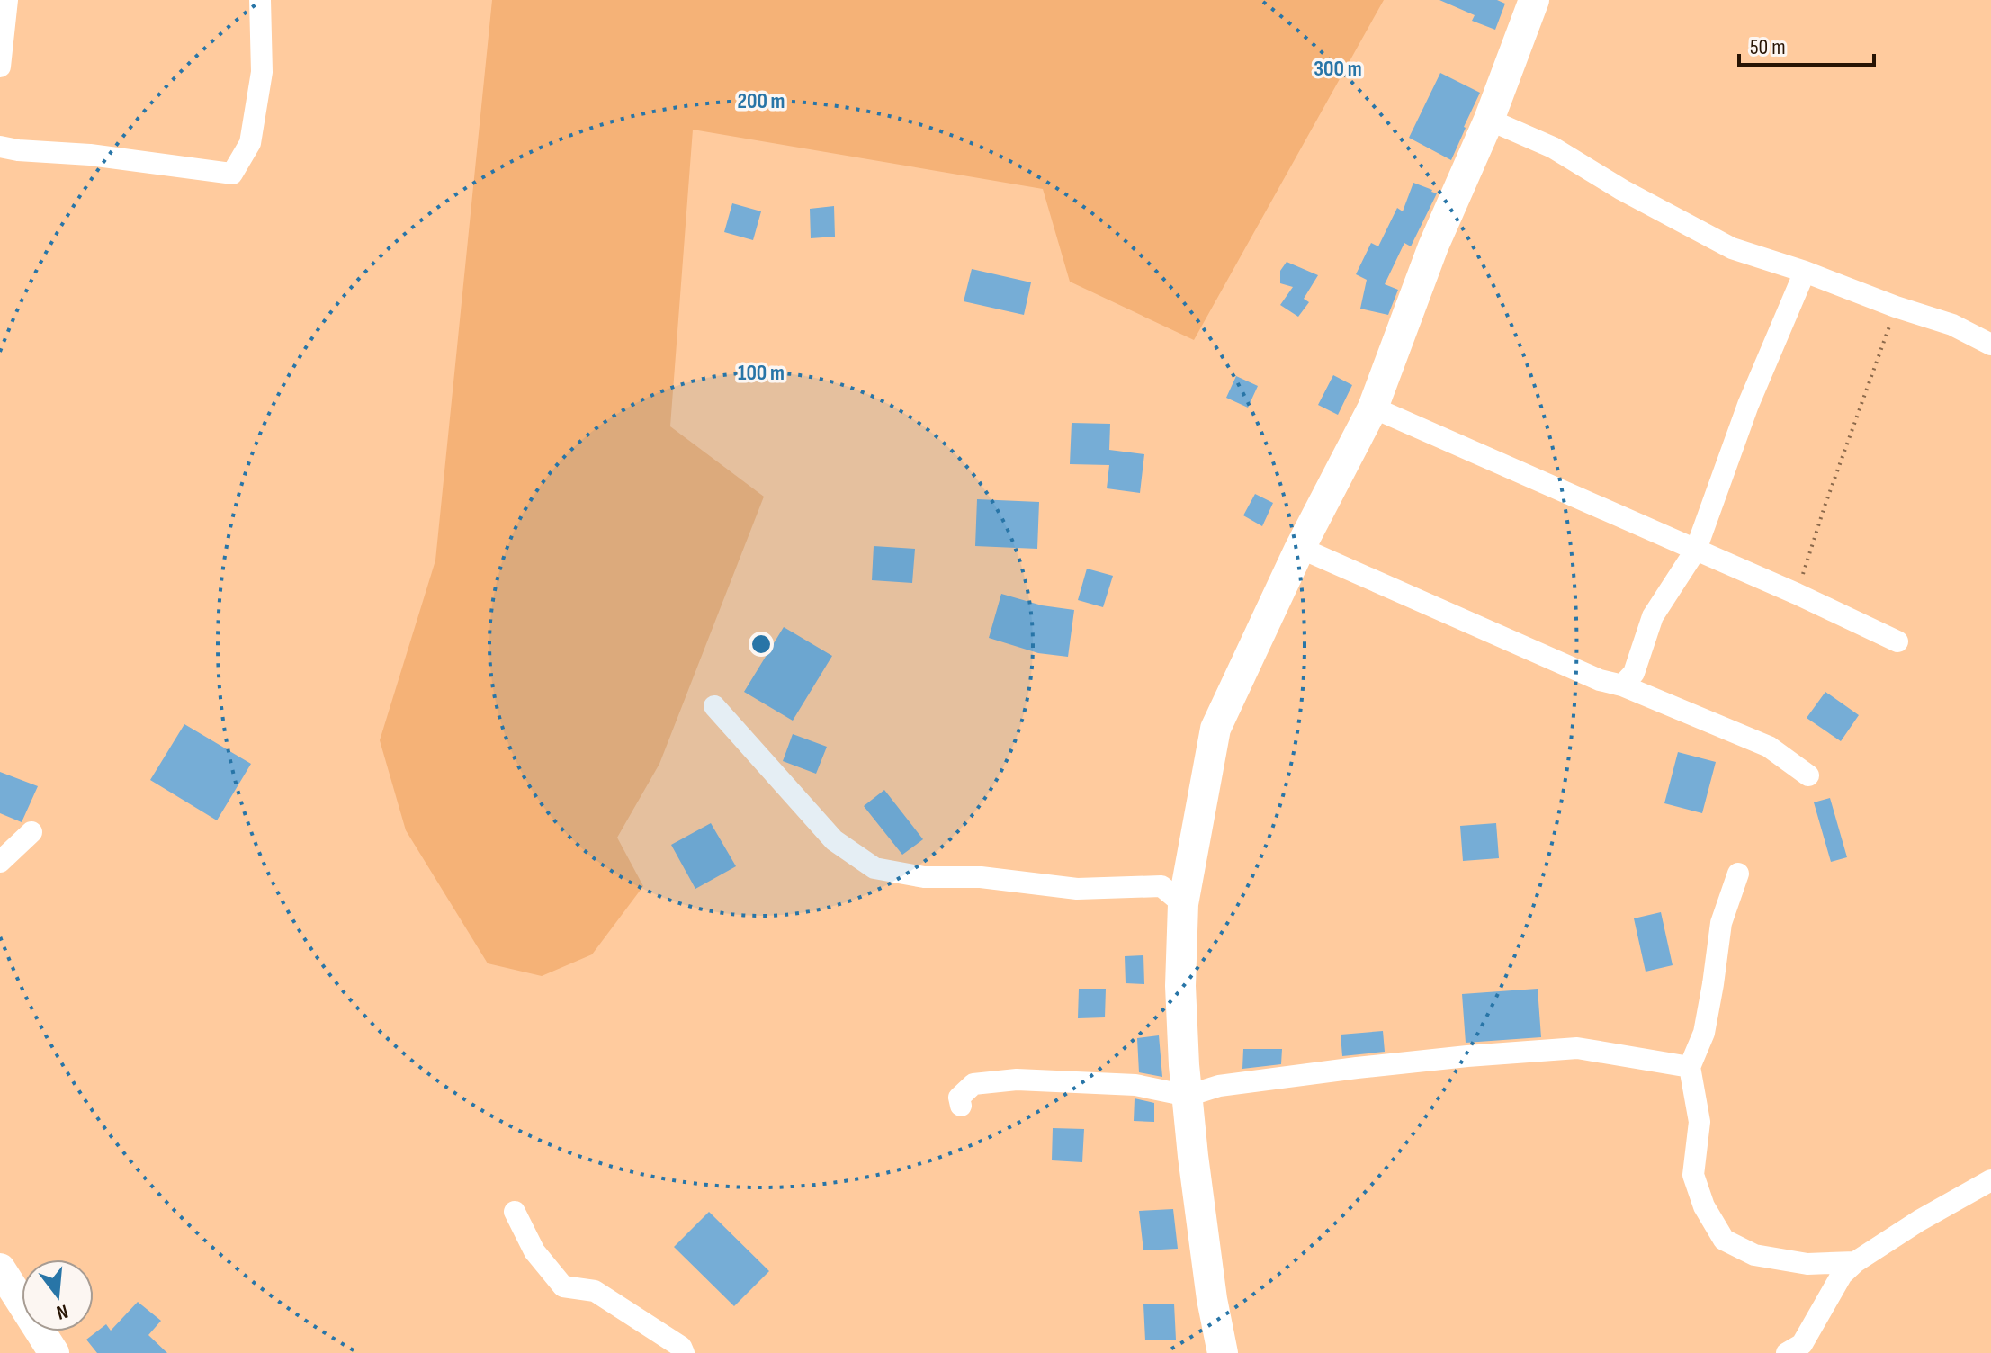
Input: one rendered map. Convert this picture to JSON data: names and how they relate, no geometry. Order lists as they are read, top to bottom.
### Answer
{
  "scale_bar": "50 m",
  "north": "bottom",
  "rings": ["300 m", "200 m", "100 m"]
}
